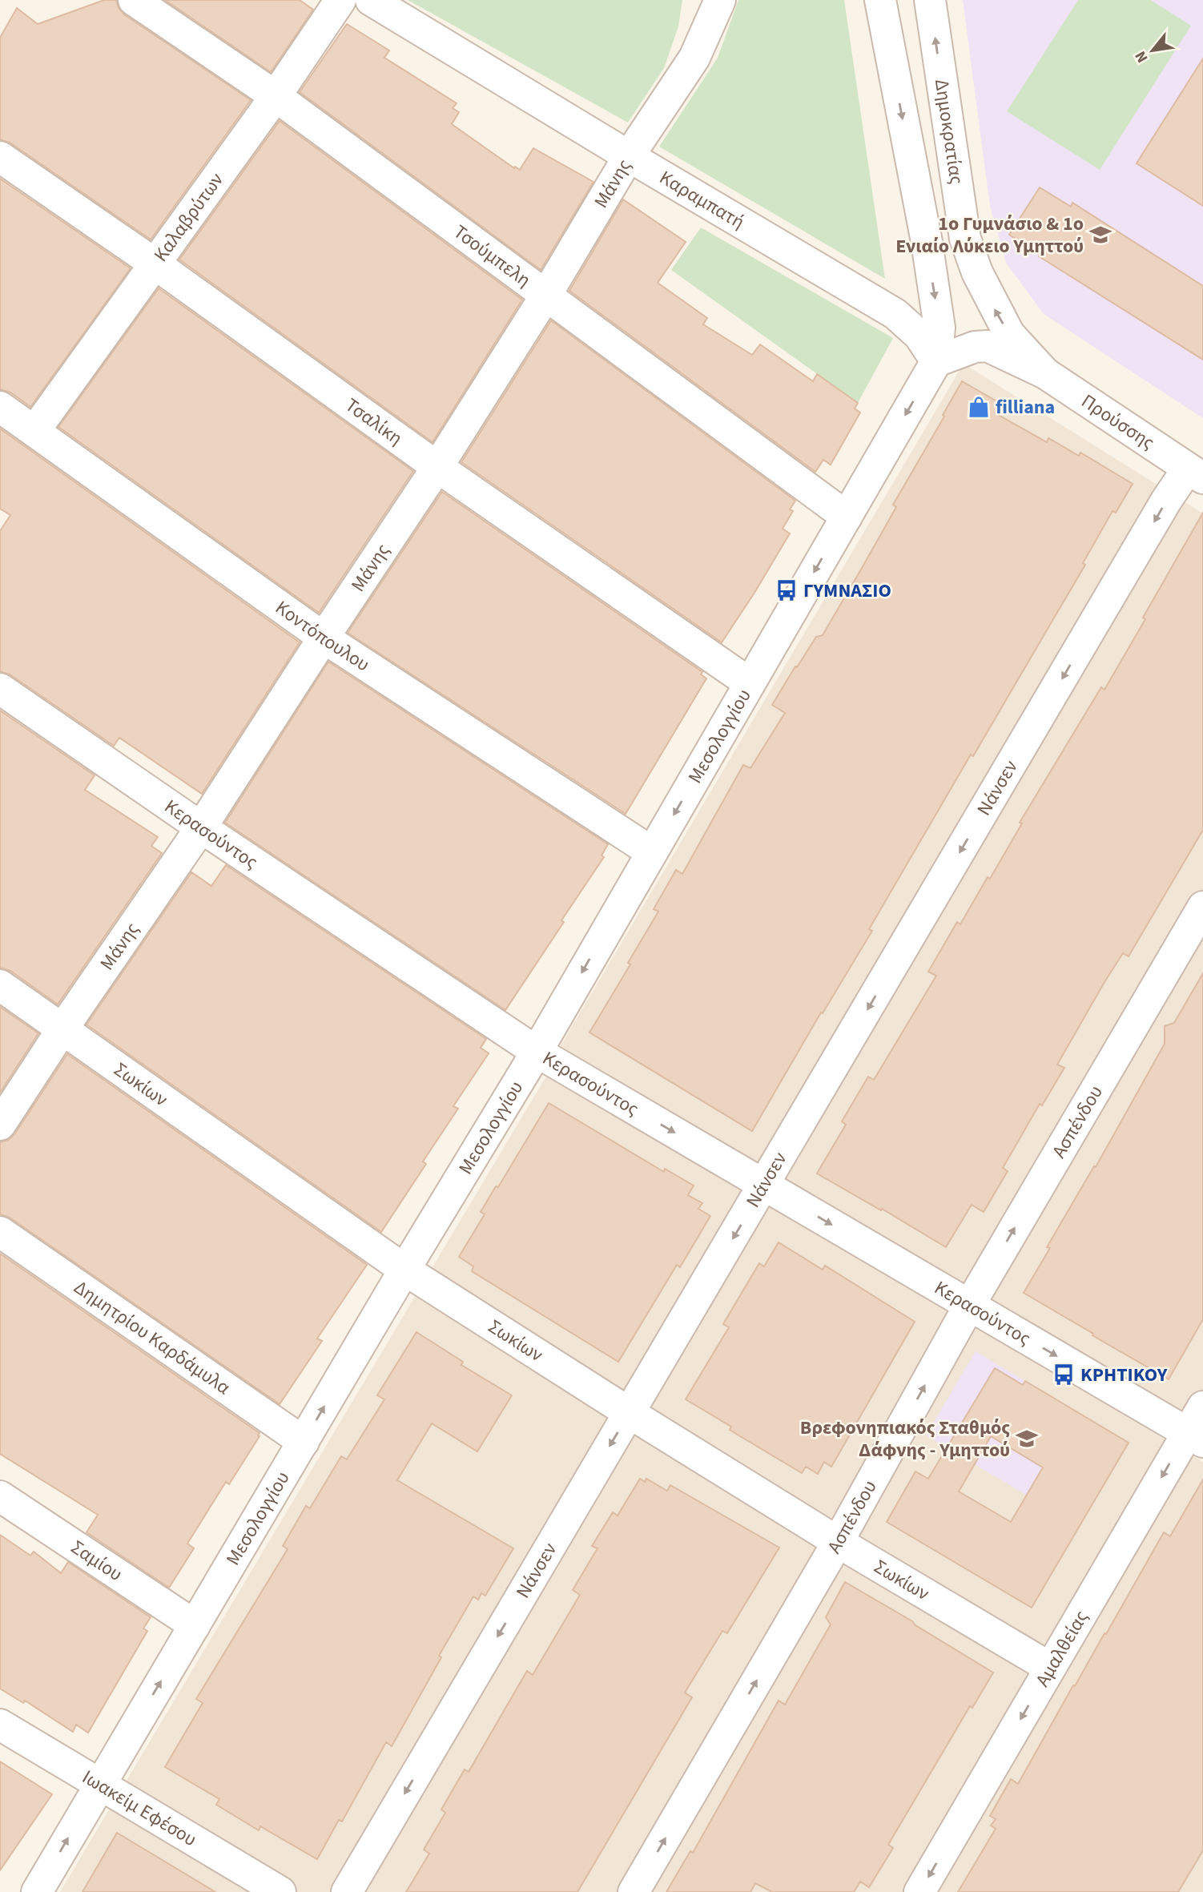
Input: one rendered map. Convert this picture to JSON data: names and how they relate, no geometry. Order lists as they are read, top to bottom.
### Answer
{
  "streets": {
    "street": [
      "Δημοκρατίας",
      "Μάνης",
      "Καραμπατή",
      "Καλαβρύτων",
      "Τσούμπελη",
      "Τσαλίκη",
      "Προύσσης",
      "Κοντόπουλου",
      "Μεσολογγίου",
      "Νάνσεν",
      "Κερασούντος",
      "Σωκίων",
      "Ασπένδου",
      "Δημητρίου Καρδάμυλα",
      "Σαμίου",
      "Αμαλθείας",
      "Ιωακείμ Εφέσου"
    ]
  },
  "crossings": [
    ["Δημοκρατίας", "Προύσσης"],
    ["Μάνης", "Καραμπατή"],
    ["Μάνης", "Τσούμπελη"],
    ["Μάνης", "Τσαλίκη"],
    ["Μάνης", "Κοντόπουλου"],
    ["Μάνης", "Κερασούντος"],
    ["Μάνης", "Σωκίων"],
    ["Καραμπατή", "Προύσσης"],
    ["Καραμπατή", "Μεσολογγίου"],
    ["Καλαβρύτων", "Τσούμπελη"],
    ["Καλαβρύτων", "Τσαλίκη"],
    ["Καλαβρύτων", "Κοντόπουλου"],
    ["Τσούμπελη", "Μεσολογγίου"],
    ["Τσαλίκη", "Μεσολογγίου"],
    ["Προύσσης", "Μεσολογγίου"],
    ["Προύσσης", "Νάνσεν"],
    ["Κοντόπουλου", "Μεσολογγίου"],
    ["Μεσολογγίου", "Κερασούντος"],
    ["Μεσολογγίου", "Σωκίων"],
    ["Μεσολογγίου", "Δημητρίου Καρδάμυλα"],
    ["Μεσολογγίου", "Σαμίου"],
    ["Μεσολογγίου", "Ιωακείμ Εφέσου"],
    ["Νάνσεν", "Κερασούντος"],
    ["Νάνσεν", "Σωκίων"],
    ["Κερασούντος", "Ασπένδου"],
    ["Κερασούντος", "Αμαλθείας"],
    ["Σωκίων", "Ασπένδου"],
    ["Σωκίων", "Αμαλθείας"]
  ],
  "one_way": [
    "Νάνσεν",
    "Κερασούντος",
    "Ασπένδου",
    "Αμαλθείας"
  ],
  "places": {
    "school or university": ["1ο Γυμνάσιο & 1ο Ενιαίο Λύκειο Υμηττού", "Βρεφονηπιακός Σταθμός Δάφνης - Υμηττού"],
    "shop": ["filliana"],
    "bus stop": ["ΓΥΜΝΑΣΙΟ", "ΚΡΗΤΙΚΟΥ"]
  },
  "north": "bottom left"
}
